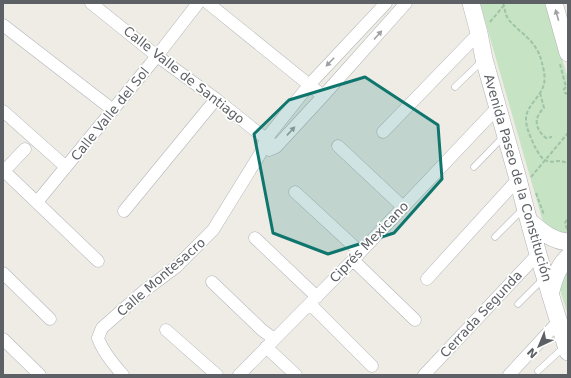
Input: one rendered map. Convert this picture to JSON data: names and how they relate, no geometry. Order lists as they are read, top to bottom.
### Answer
{
  "streets": {
    "street": [
      "Calle Valle de Santiago",
      "Calle Valle del Sol",
      "Avenida Paseo de la Constitución",
      "Ciprés Mexicano",
      "Calle Montesacro",
      "Cerrada Segunda"
    ]
  },
  "crossings": [
    ["Calle Valle de Santiago", "Calle Valle del Sol"],
    ["Calle Valle de Santiago", "Calle Montesacro"],
    ["Avenida Paseo de la Constitución", "Ciprés Mexicano"],
    ["Avenida Paseo de la Constitución", "Cerrada Segunda"]
  ],
  "north": "bottom left"
}
